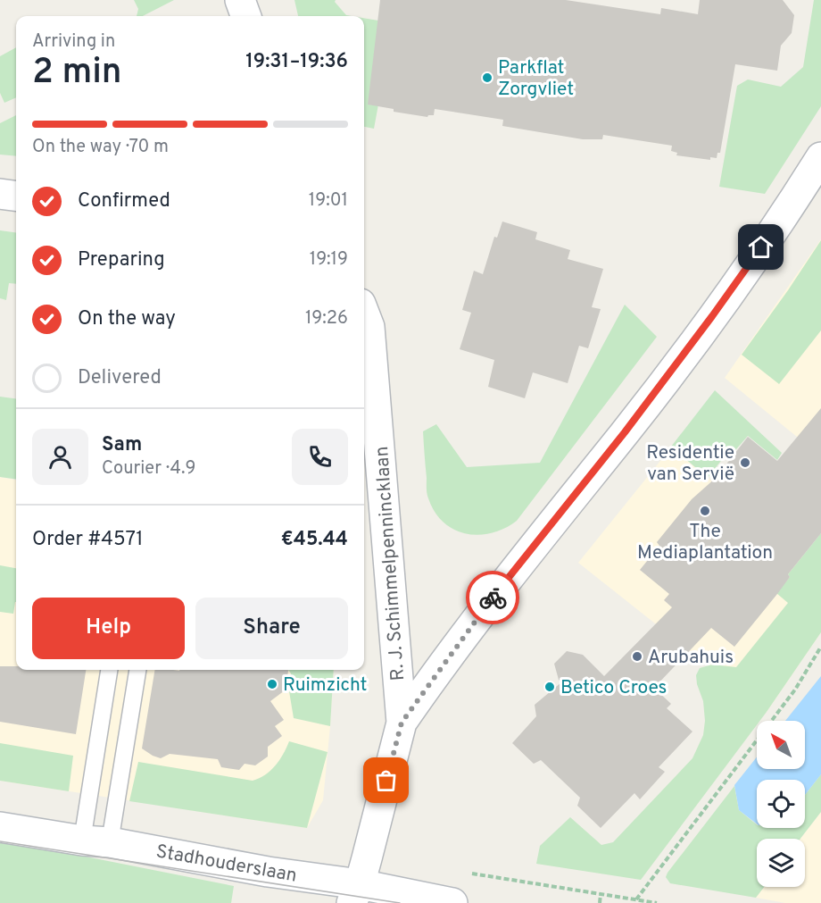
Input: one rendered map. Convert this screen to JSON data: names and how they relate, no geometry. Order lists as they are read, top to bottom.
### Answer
{
  "streets": {
    "street": ["R. J. Schimmelpennincklaan", "Stadhouderslaan"]
  },
  "crossings": [
    ["R. J. Schimmelpennincklaan", "Stadhouderslaan"]
  ],
  "places": [
    "Parkflat Zorgvliet",
    "Residentie van Servië",
    "The Mediaplantation",
    "Arubahuis",
    "Ruimzicht",
    "Betico Croes"
  ],
  "north": "top left",
  "page": {
    "heading": ["2 min", "Arriving in", "19:31–19:36"],
    "panel": [
      "Sam",
      "Courier · 4.9",
      "Order #4571",
      "€45.44"
    ],
    "bar": "On the way · 70 m",
    "list": [
      ["Confirmed", "19:01"],
      ["Preparing", "19:19"],
      ["On the way", "19:26"],
      "Delivered"
    ],
    "buttons": ["Help", "Share"]
  }
}
